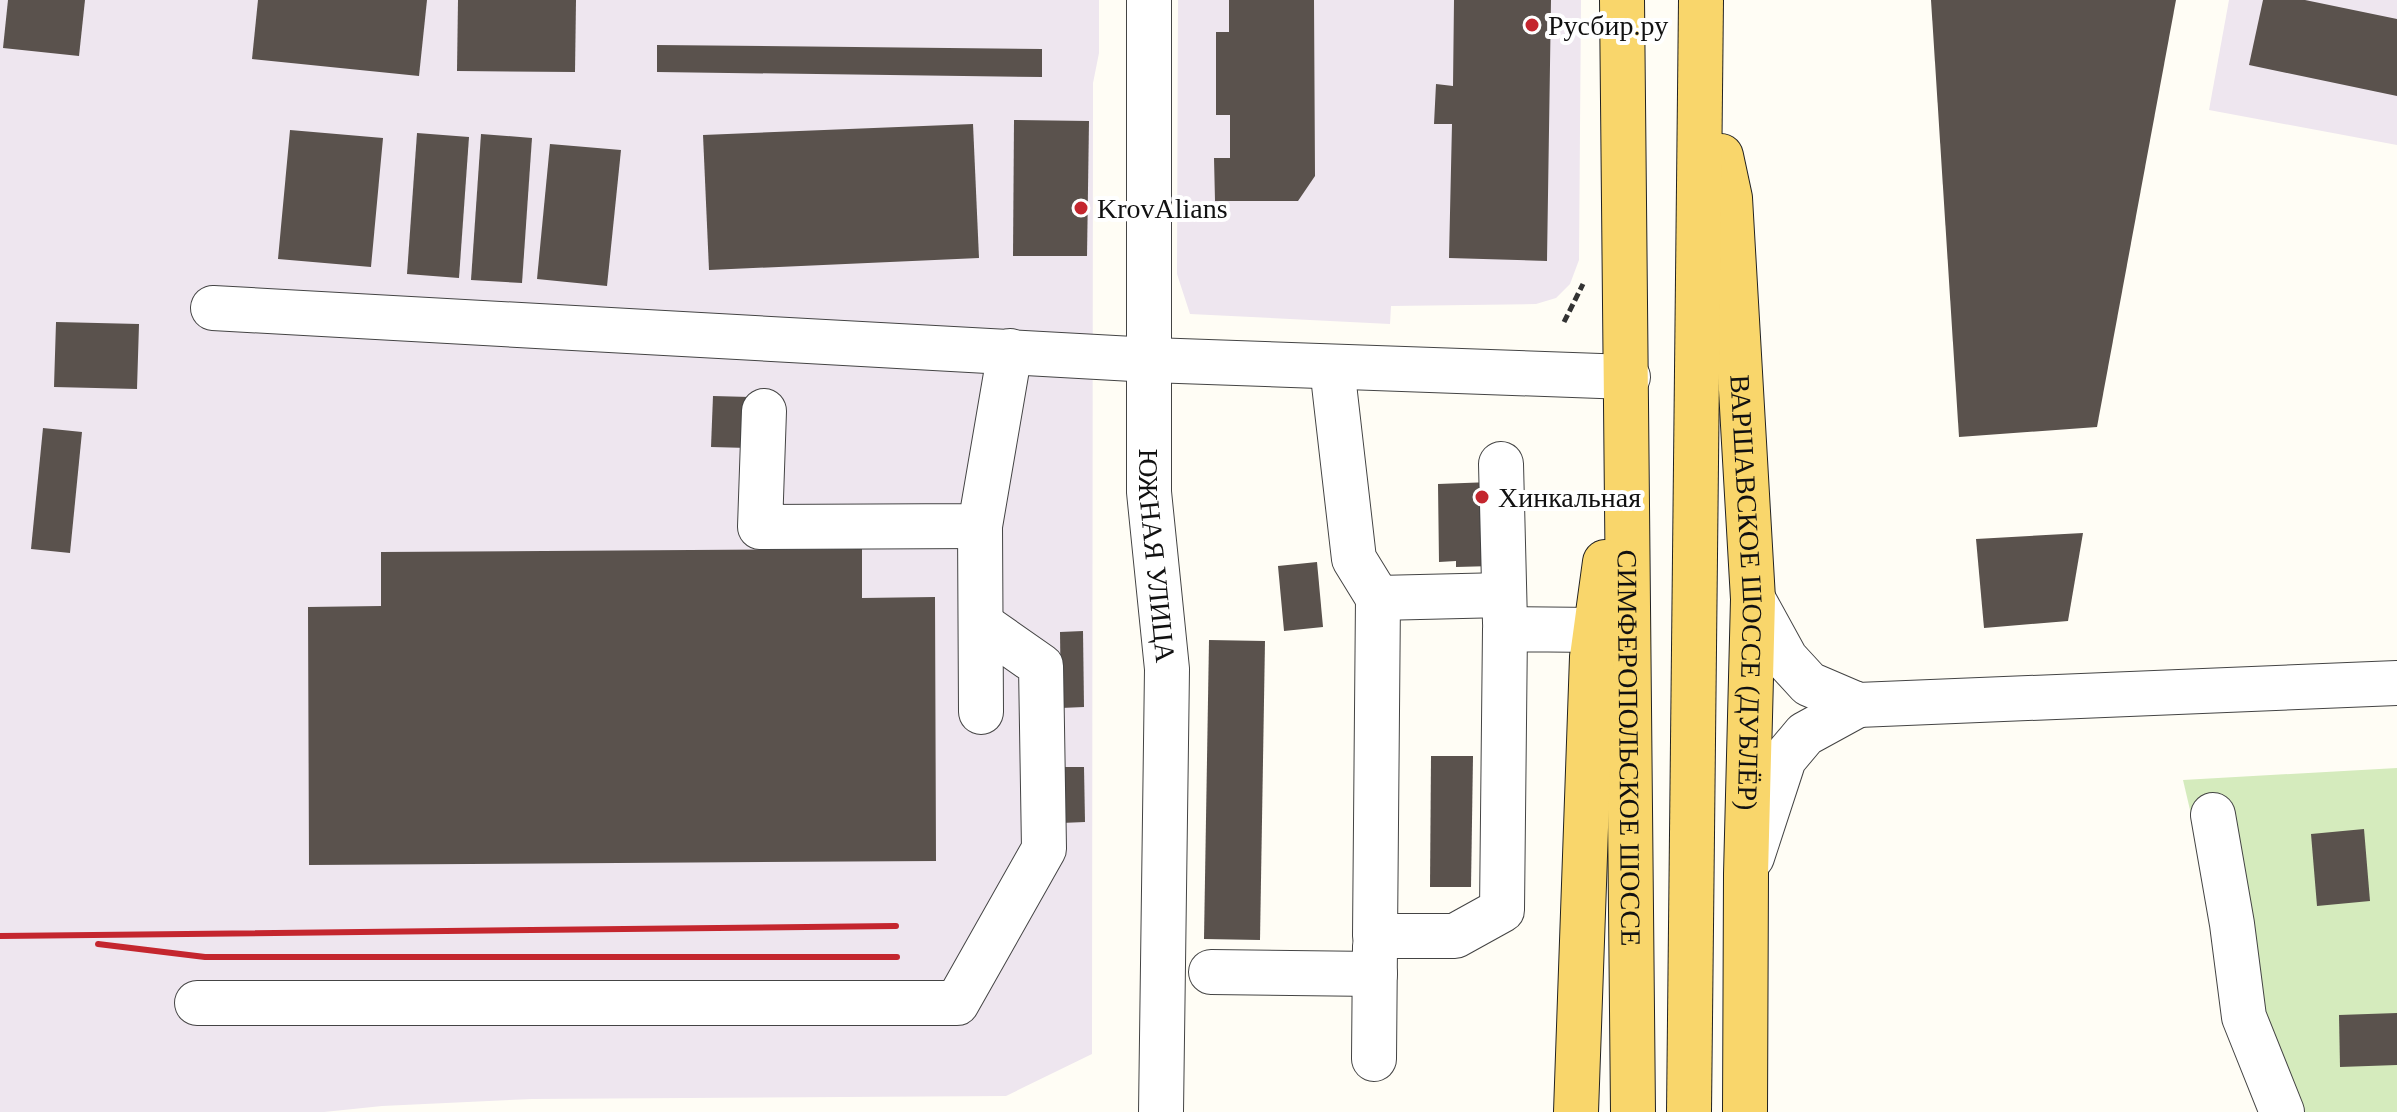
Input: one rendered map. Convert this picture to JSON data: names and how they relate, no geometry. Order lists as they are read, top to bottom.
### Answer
{
  "streets": {
    "main road": ["ВАРШАВСКОЕ ШОССЕ (ДУБЛЁР)", "СИМФЕРОПОЛЬСКОЕ ШОССЕ"],
    "street": ["ЮЖНАЯ УЛИЦА"]
  },
  "crossings": [
    ["ВАРШАВСКОЕ ШОССЕ (ДУБЛЁР)", "СИМФЕРОПОЛЬСКОЕ ШОССЕ"]
  ],
  "places": ["Русбир.ру", "KrovAlians", "Хинкальная"]
}
